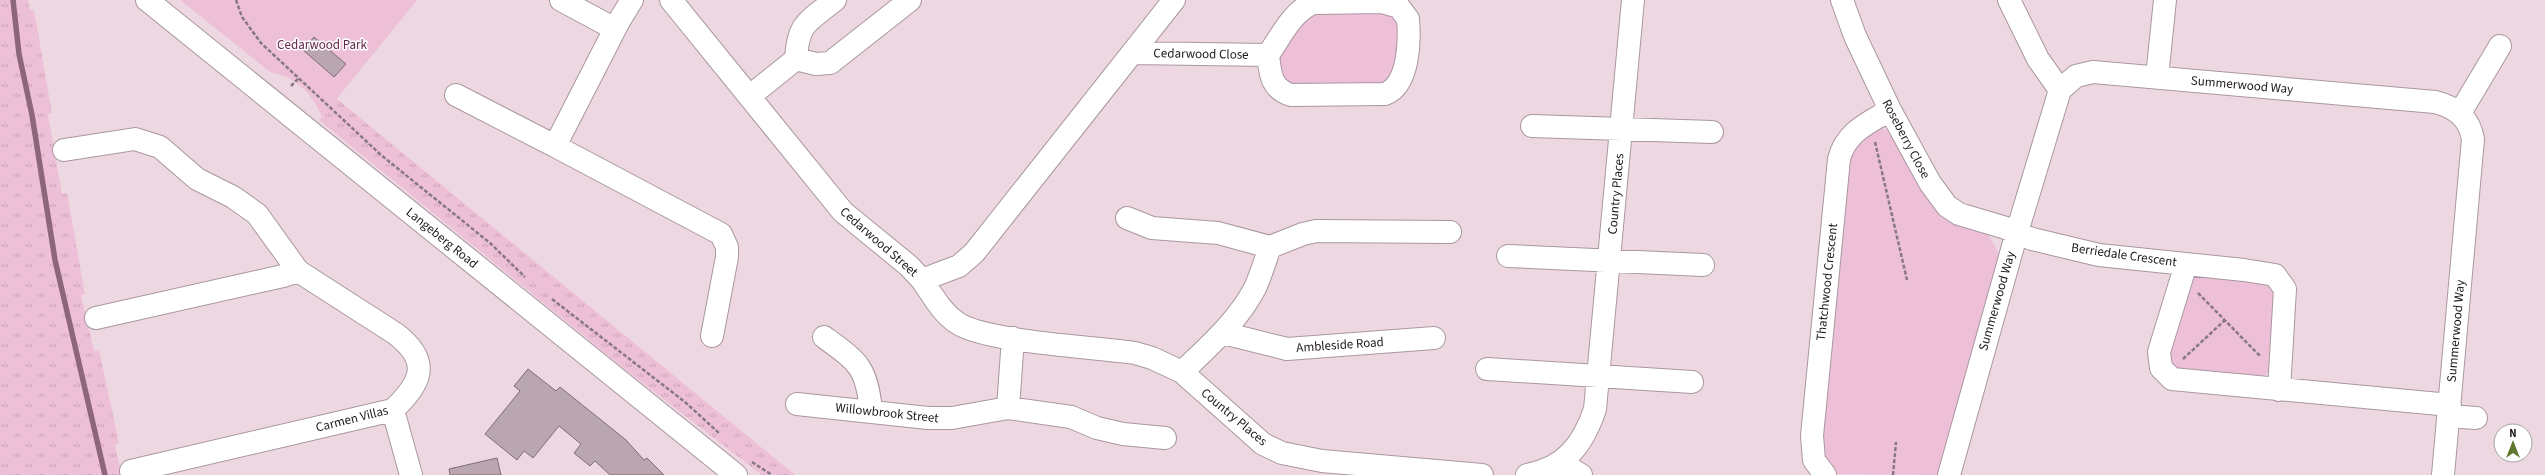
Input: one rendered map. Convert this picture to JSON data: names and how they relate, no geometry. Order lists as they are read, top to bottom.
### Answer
{
  "streets": {
    "street": [
      "Cedarwood Close",
      "Summerwood Way",
      "Roseberry Close",
      "Country Places",
      "Langeberg Road",
      "Cedarwood Street",
      "Berriedale Crescent",
      "Thatchwood Crescent",
      "Ambleside Road",
      "Willowbrook Street",
      "Carmen Villas"
    ]
  },
  "crossings": [
    ["Cedarwood Close", "Cedarwood Street"],
    ["Summerwood Way", "Roseberry Close"],
    ["Summerwood Way", "Berriedale Crescent"],
    ["Roseberry Close", "Berriedale Crescent"],
    ["Roseberry Close", "Thatchwood Crescent"],
    ["Country Places", "Cedarwood Street"]
  ],
  "parks": ["Cedarwood Park"],
  "north": "top"
}
